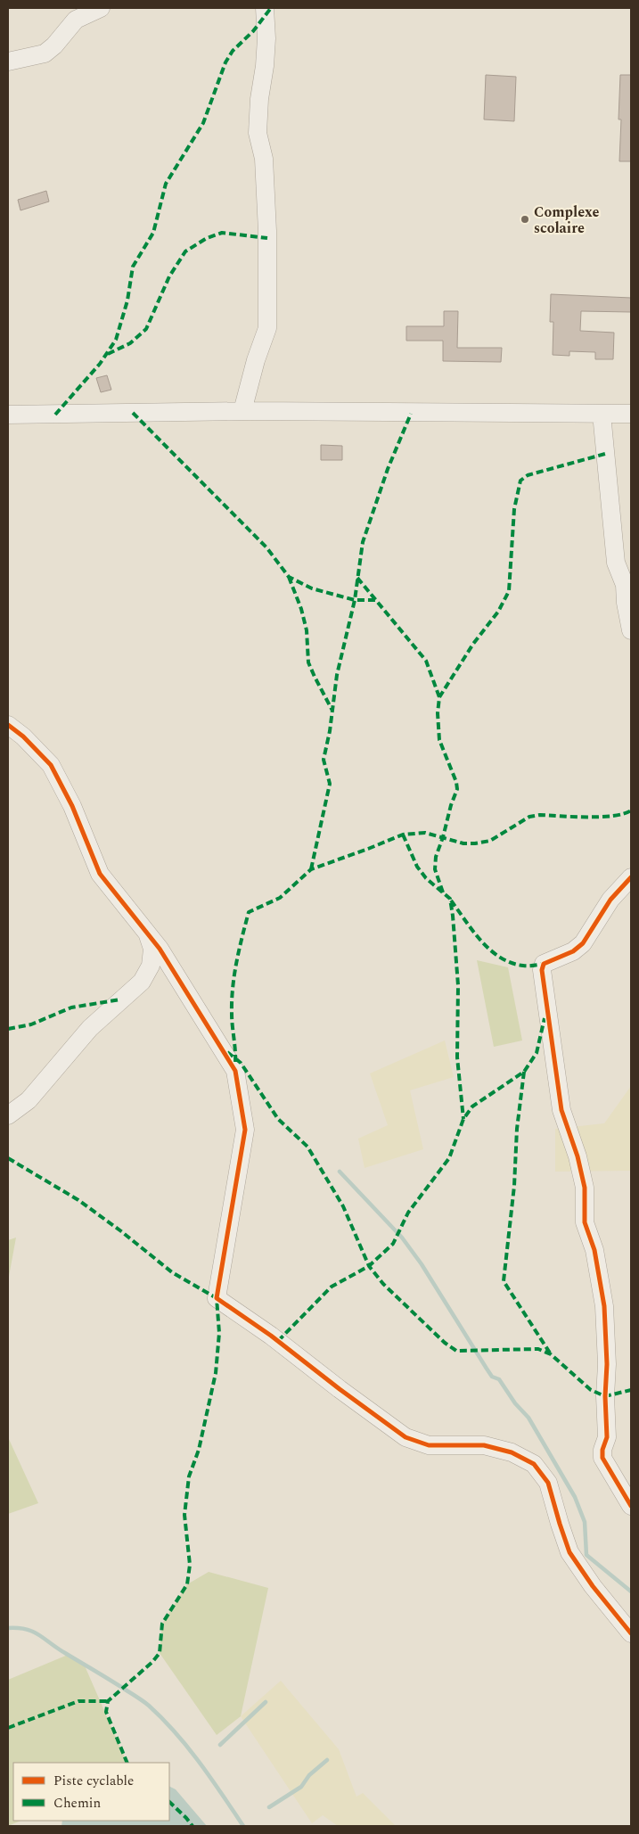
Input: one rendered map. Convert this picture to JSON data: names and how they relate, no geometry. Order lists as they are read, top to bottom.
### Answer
{
  "places": ["Complexe scolaire"],
  "legend": ["Piste cyclable", "Chemin"]
}
